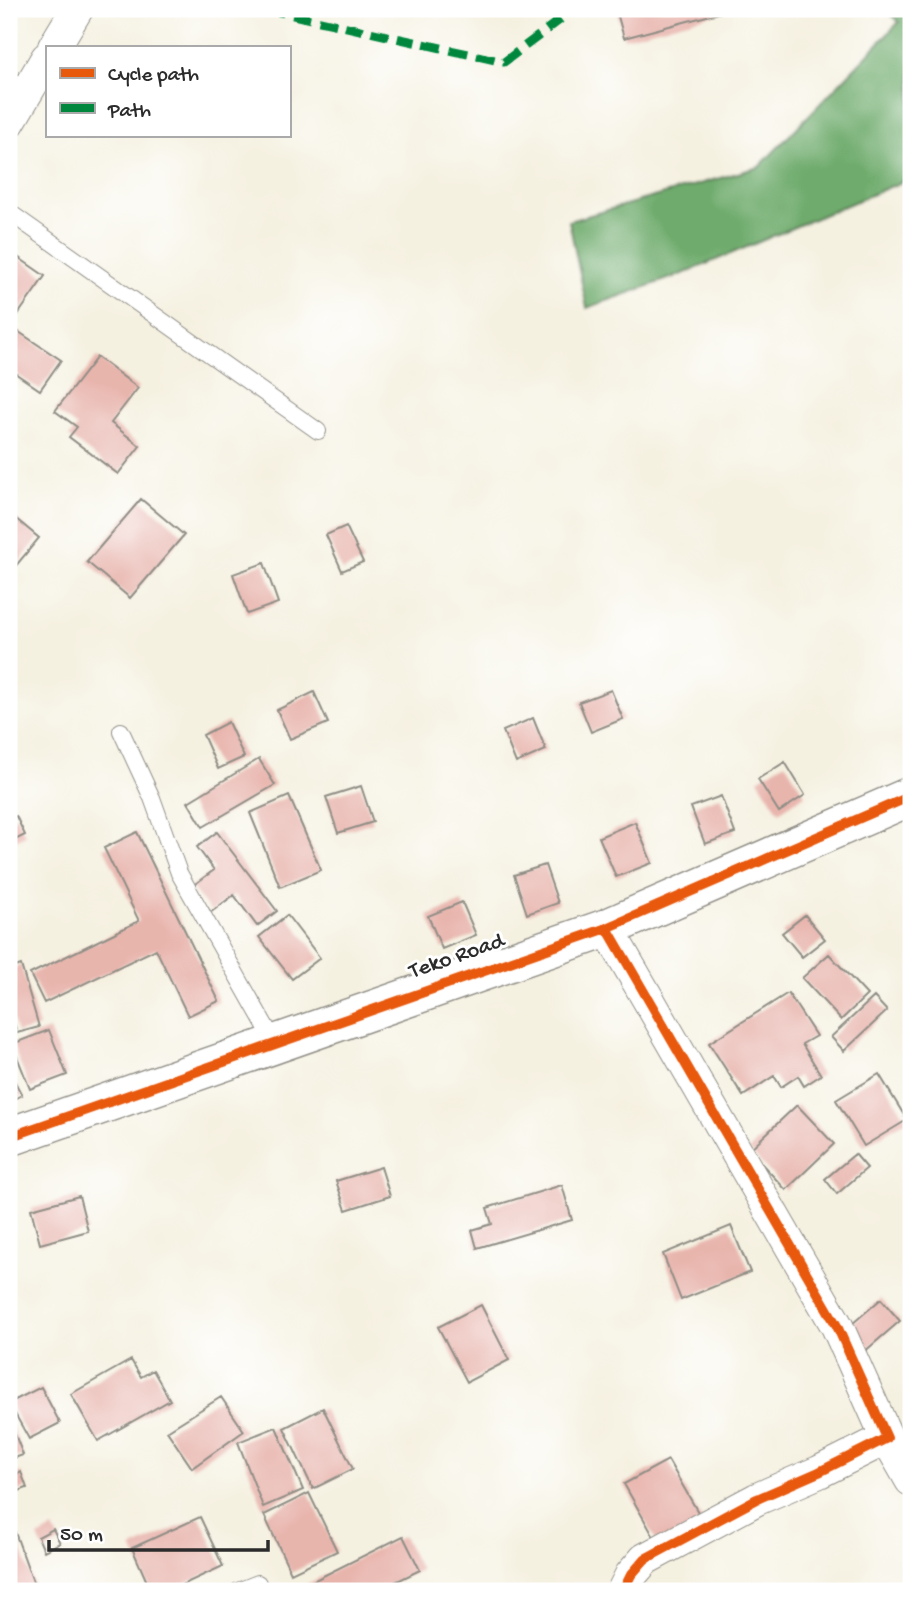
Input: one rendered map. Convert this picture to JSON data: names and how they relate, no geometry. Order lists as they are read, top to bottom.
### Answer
{
  "streets": {
    "street": ["Teko Road"]
  },
  "legend": ["Cycle path", "Path"],
  "scale_bar": "50 m"
}
